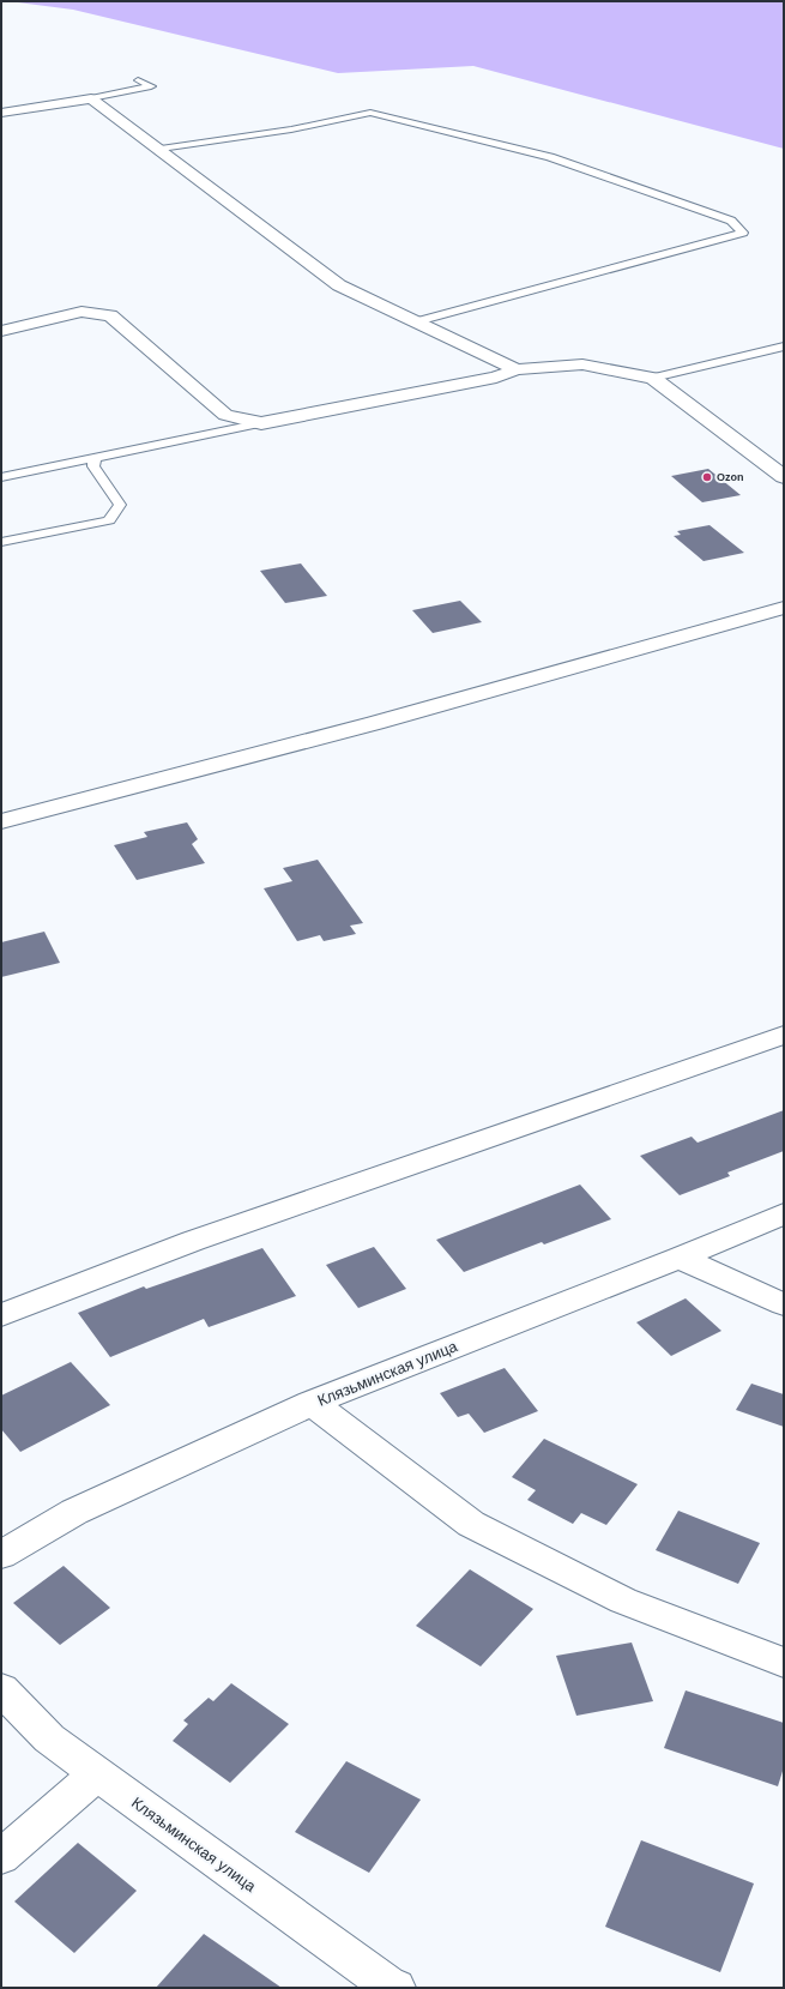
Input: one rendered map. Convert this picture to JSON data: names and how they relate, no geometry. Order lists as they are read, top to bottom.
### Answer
{
  "streets": {
    "street": ["Клязьминская улица"]
  },
  "places": ["Ozon"]
}
